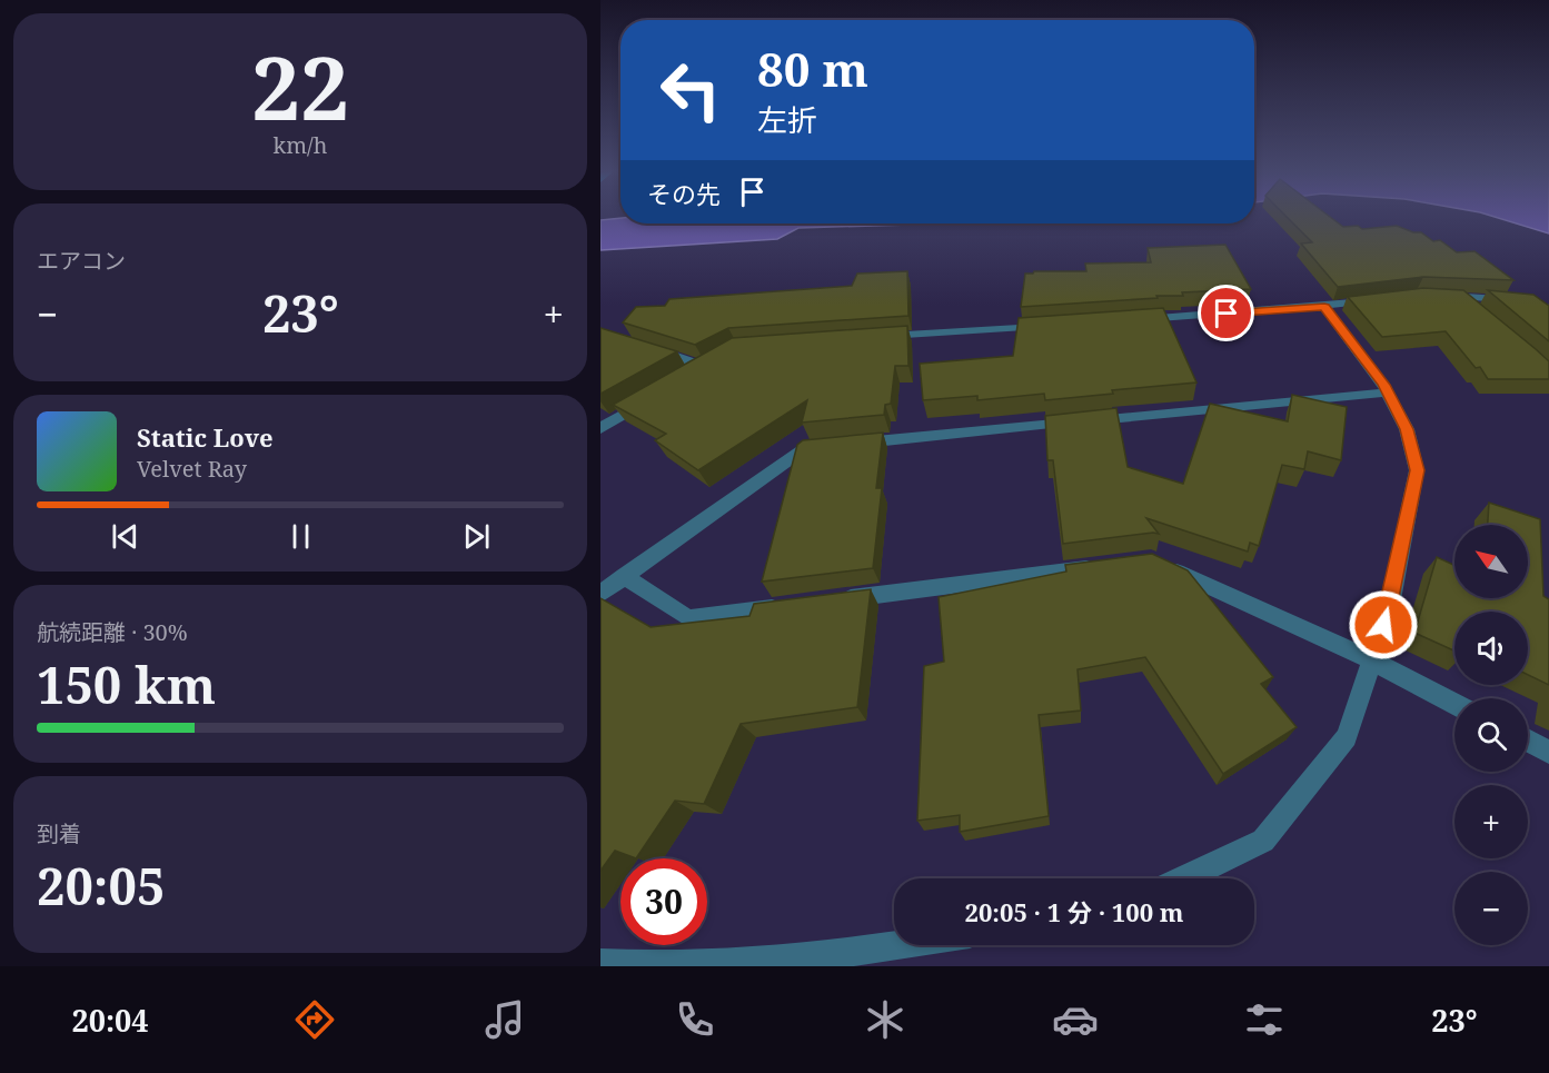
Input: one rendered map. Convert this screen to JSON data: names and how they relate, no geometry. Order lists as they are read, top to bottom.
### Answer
{
  "north": "top left",
  "page": {
    "tile": [
      ["22", "km/h"],
      "エアコン",
      ["航続距離 · 30%", "150 km"],
      ["到着", "20:05"]
    ],
    "turn": ["80 m", "左折"],
    "then": "その先",
    "heat": ["−", "23°", "+"],
    "song": ["Static Love", "Velvet Ray"],
    "map_buttons": ["+", "−"],
    "limit": "30",
    "trip": "20:05 · 1 分 · 100 m",
    "tabs": ["20:04", "23°"]
  }
}
